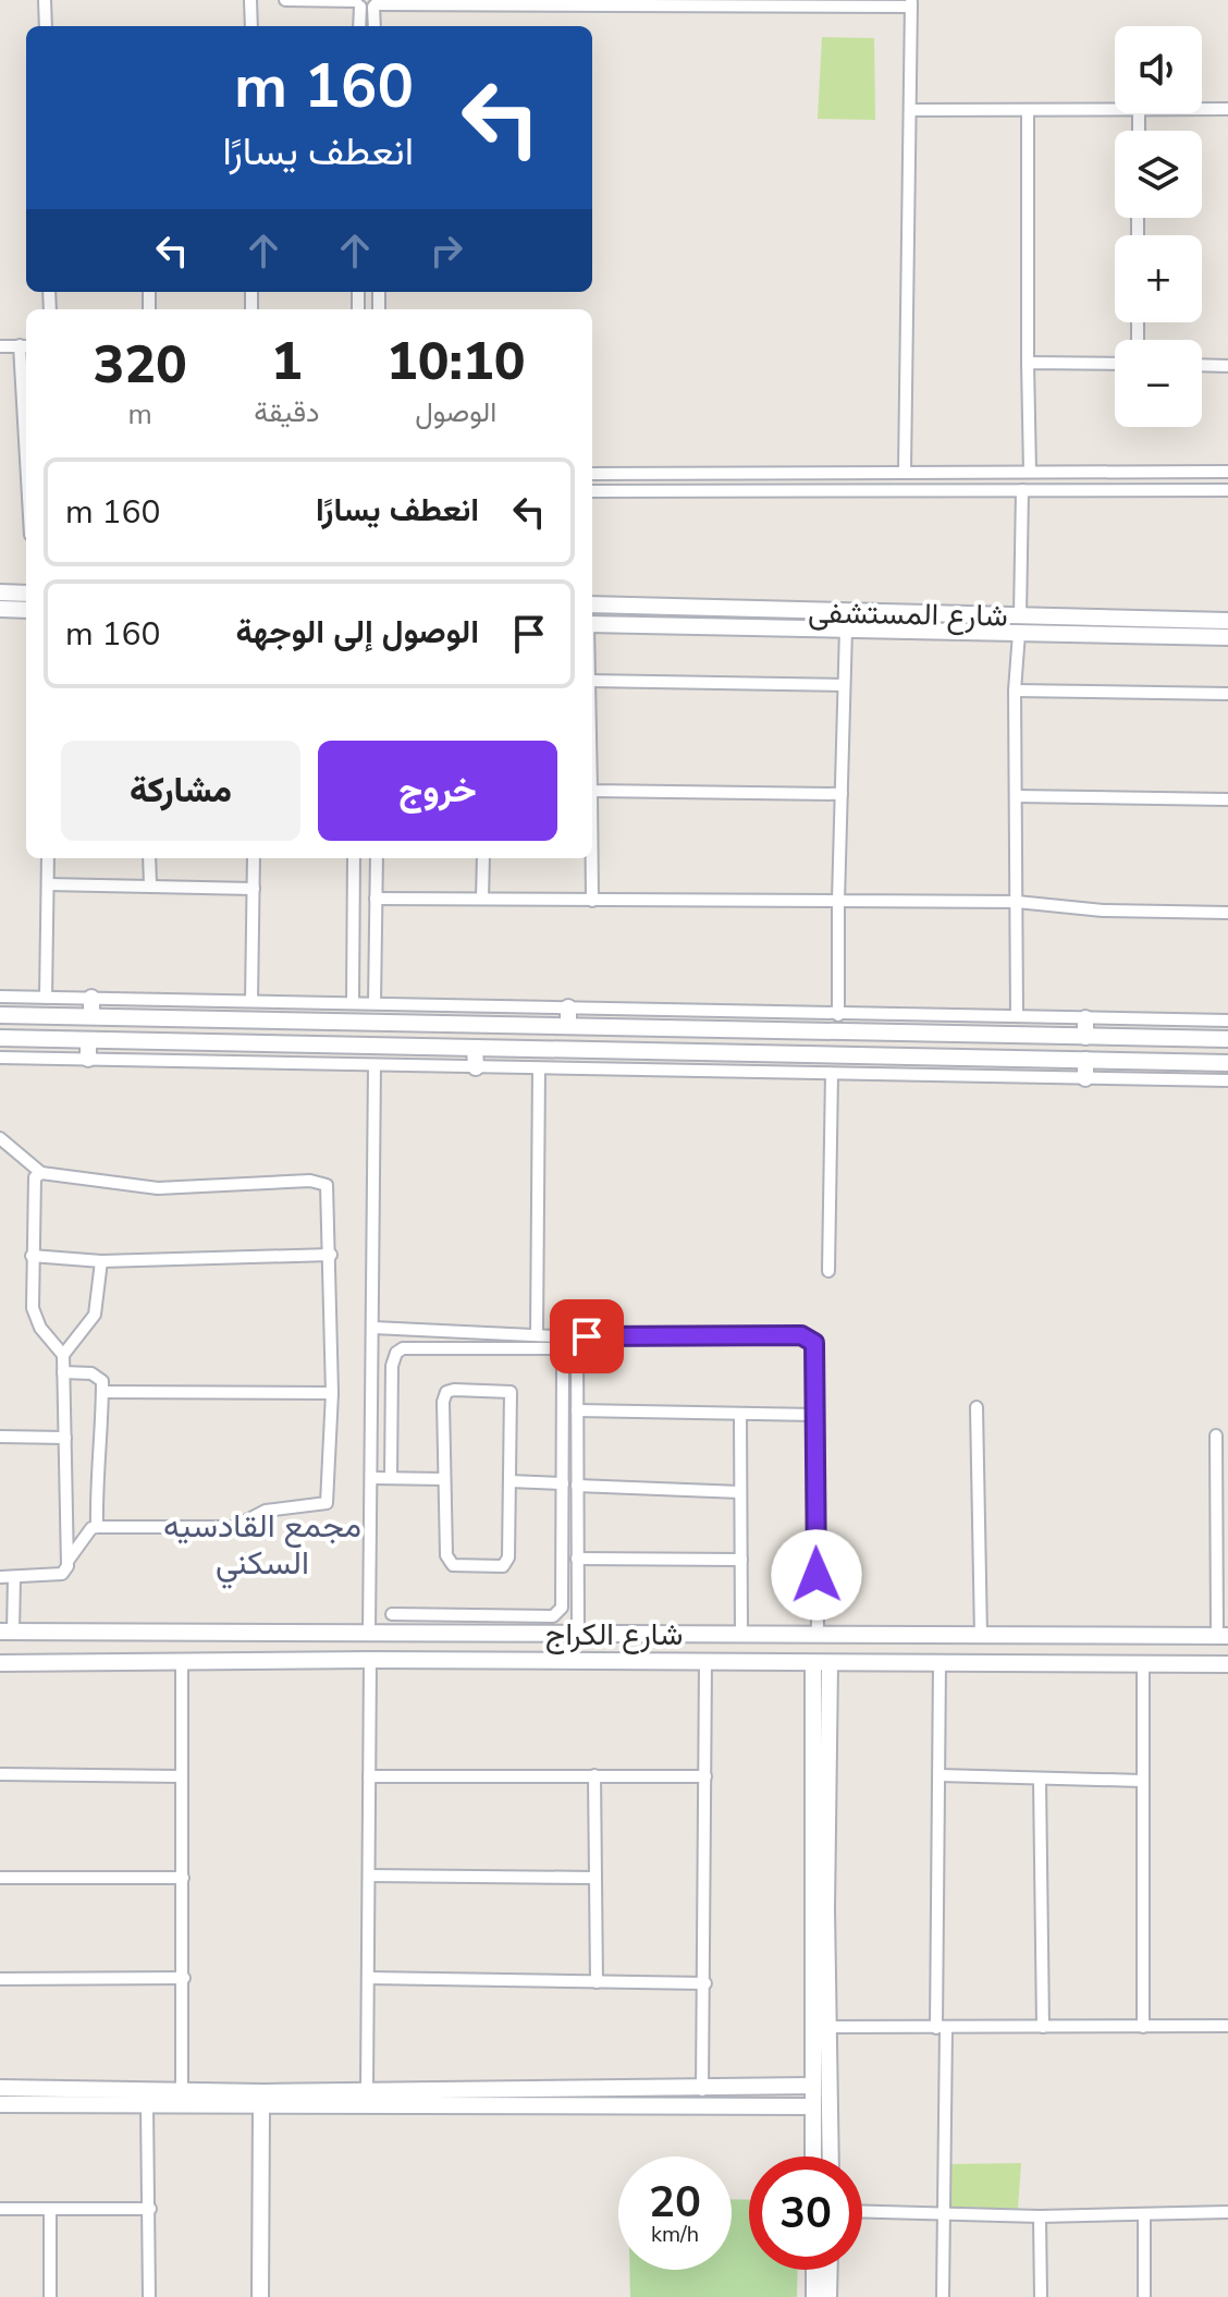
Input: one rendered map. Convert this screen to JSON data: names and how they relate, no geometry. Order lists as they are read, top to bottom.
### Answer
{
  "streets": {
    "street": ["شارع المستشفى", "شارع الكراج"]
  },
  "districts": ["مجمع القادسيه السكني"],
  "page": {
    "map_buttons": ["+", "−"],
    "turn": ["160 m", "انعطف يسارًا"],
    "eta": [
      "10:10",
      "الوصول",
      "1",
      "دقيقة",
      "320",
      "m"
    ],
    "list": [
      {
        "name": "انعطف يسارًا",
        "value": "160 m"
      },
      {
        "name": "الوصول إلى الوجهة",
        "value": "160 m"
      }
    ],
    "buttons": ["خروج", "مشاركة"],
    "speed": "20 km/h",
    "limit": "30"
  }
}
